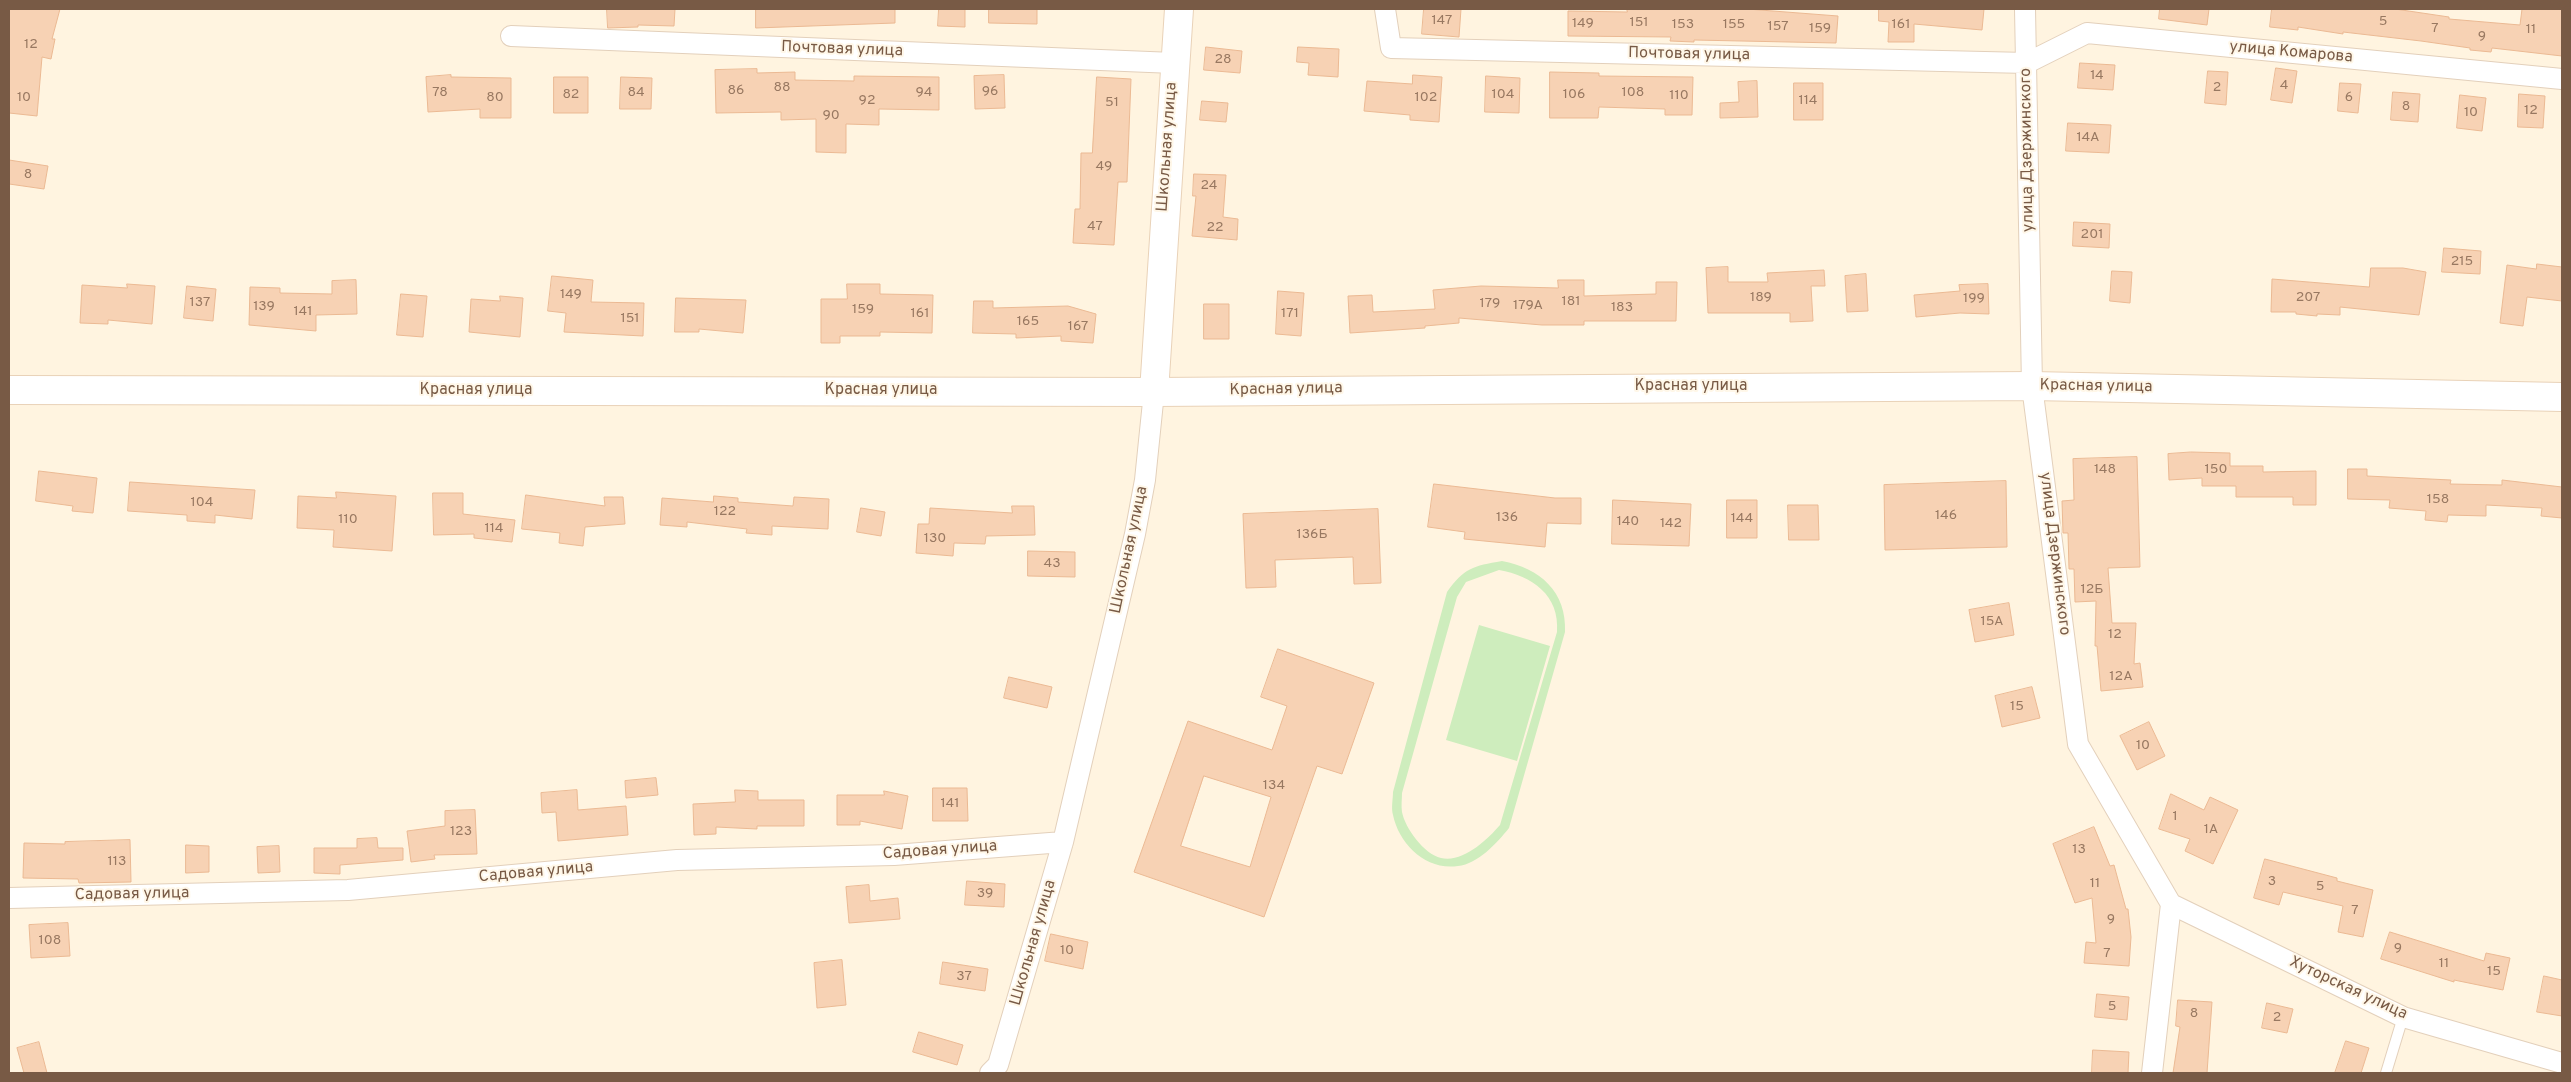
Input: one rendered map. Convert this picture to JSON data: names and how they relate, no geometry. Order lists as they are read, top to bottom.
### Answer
{
  "streets": {
    "main road": ["Школьная улица", "Красная улица"],
    "street": [
      "Почтовая улица",
      "улица Комарова",
      "улица Дзержинского",
      "Садовая улица",
      "Хуторская улица"
    ]
  },
  "crossings": [
    ["Почтовая улица", "улица Комарова"],
    ["Почтовая улица", "Школьная улица"],
    ["Почтовая улица", "улица Дзержинского"],
    ["улица Комарова", "улица Дзержинского"],
    ["Школьная улица", "Красная улица"],
    ["Школьная улица", "Садовая улица"],
    ["улица Дзержинского", "Красная улица"],
    ["улица Дзержинского", "Хуторская улица"]
  ],
  "house_numbers": [
    "147",
    "5",
    "151",
    "149",
    "153",
    "155",
    "161",
    "157",
    "159",
    "7",
    "11",
    "9",
    "12",
    "28",
    "14",
    "4",
    "88",
    "2",
    "86",
    "96",
    "78",
    "84",
    "94",
    "108",
    "82",
    "104",
    "106",
    "110",
    "10",
    "80",
    "102",
    "6",
    "92",
    "114",
    "51",
    "8",
    "12",
    "10",
    "90",
    "14А",
    "49",
    "8",
    "24",
    "47",
    "22",
    "201",
    "215",
    "149",
    "189",
    "207",
    "199",
    "181",
    "137",
    "179",
    "179А",
    "139",
    "183",
    "159",
    "141",
    "161",
    "171",
    "151",
    "165",
    "167",
    "148",
    "150",
    "158",
    "104",
    "122",
    "146",
    "136",
    "144",
    "110",
    "140",
    "142",
    "114",
    "136Б",
    "130",
    "43",
    "12Б",
    "15А",
    "12",
    "12А",
    "15",
    "10",
    "134",
    "141",
    "1",
    "1А",
    "123",
    "13",
    "113",
    "3",
    "11",
    "5",
    "39",
    "7",
    "9",
    "108",
    "9",
    "10",
    "7",
    "11",
    "15",
    "37",
    "5",
    "8",
    "2"
  ]
}
